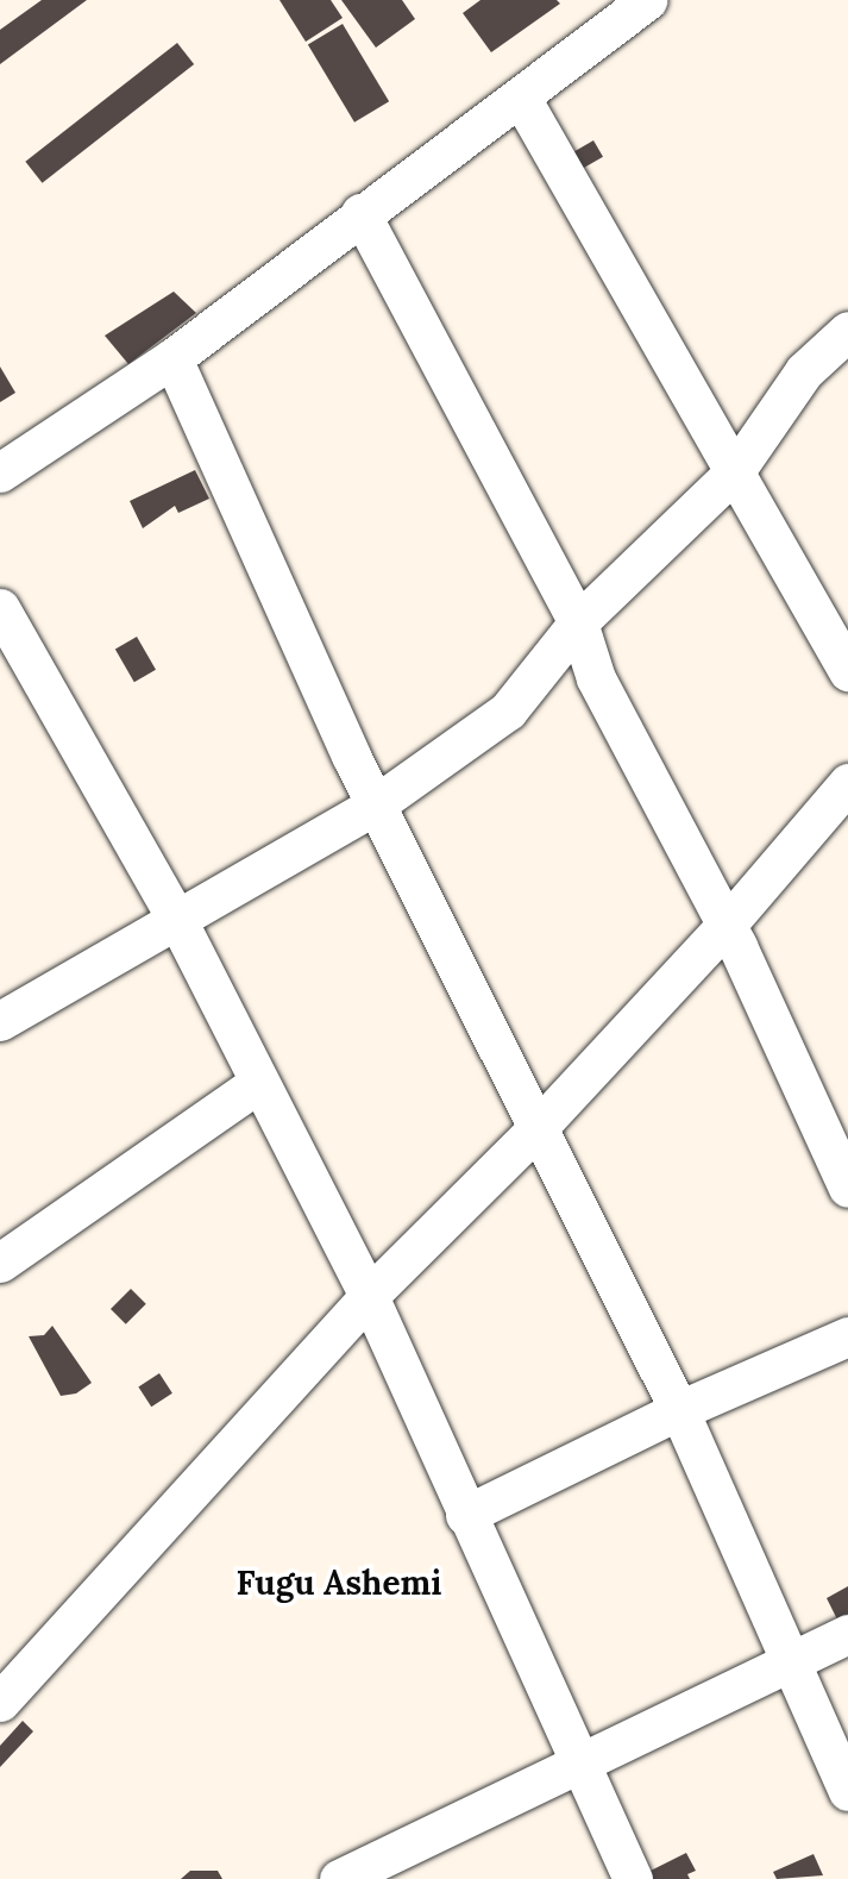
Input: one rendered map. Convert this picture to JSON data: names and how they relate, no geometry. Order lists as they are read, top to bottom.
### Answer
{
  "districts": ["Fugu Ashemi"]
}
